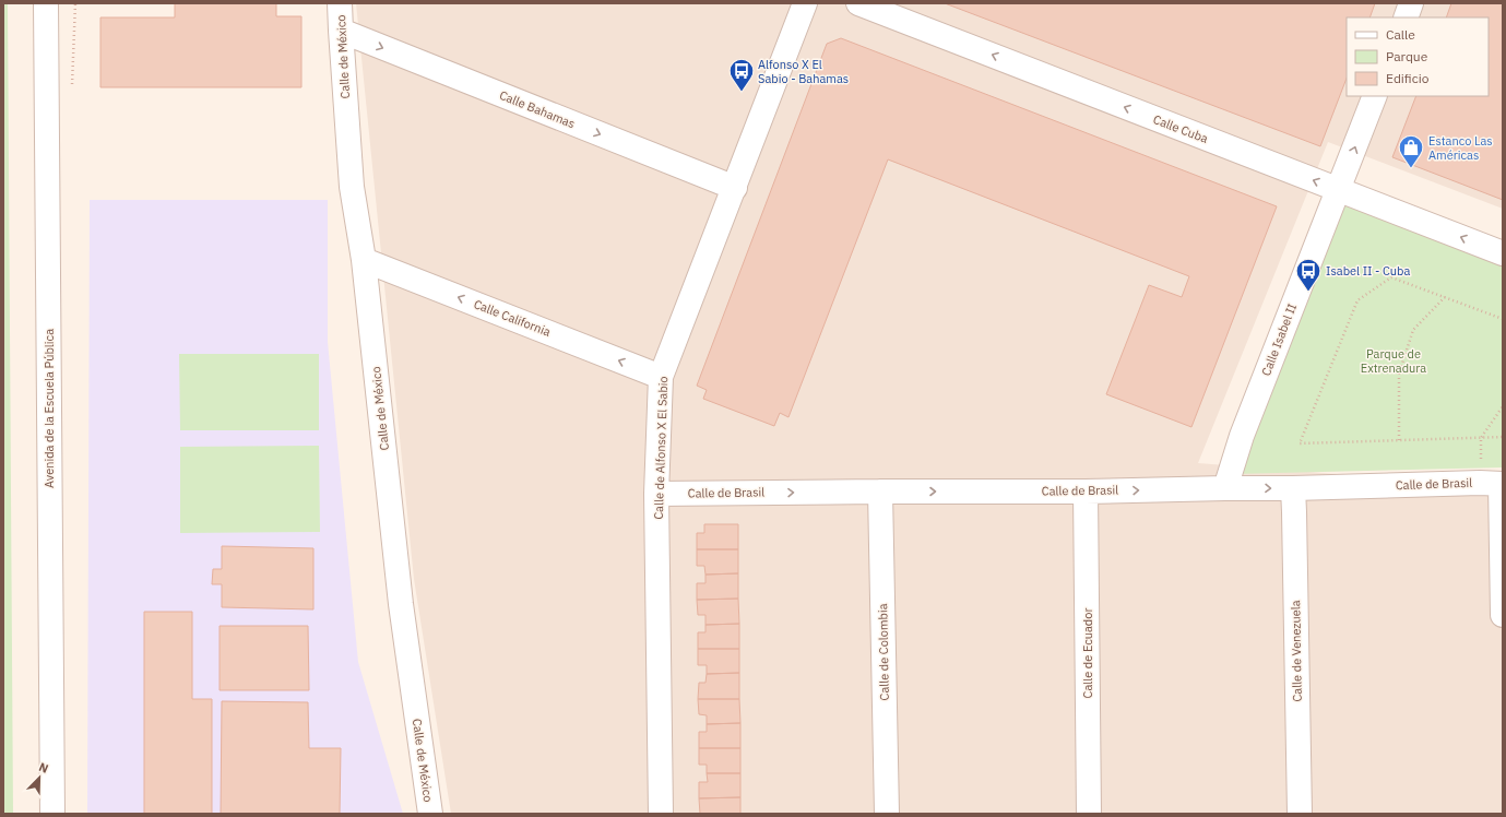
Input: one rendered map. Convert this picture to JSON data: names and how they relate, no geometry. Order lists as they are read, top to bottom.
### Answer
{
  "streets": {
    "street": [
      "Calle de México",
      "Calle Bahamas",
      "Calle Cuba",
      "Calle California",
      "Calle Isabel II",
      "Avenida de la Escuela Pública",
      "Calle de Alfonso X El Sabio",
      "Calle de Brasil",
      "Calle de Venezuela",
      "Calle de Colombia",
      "Calle de Ecuador"
    ]
  },
  "crossings": [
    ["Calle de México", "Calle Bahamas"],
    ["Calle de México", "Calle California"],
    ["Calle Bahamas", "Calle de Alfonso X El Sabio"],
    ["Calle Cuba", "Calle Isabel II"],
    ["Calle California", "Calle de Alfonso X El Sabio"],
    ["Calle Isabel II", "Calle de Brasil"],
    ["Calle de Alfonso X El Sabio", "Calle de Brasil"],
    ["Calle de Brasil", "Calle de Venezuela"],
    ["Calle de Brasil", "Calle de Colombia"],
    ["Calle de Brasil", "Calle de Ecuador"]
  ],
  "one_way": [
    "Calle Bahamas",
    "Calle Cuba",
    "Calle California",
    "Calle de Brasil"
  ],
  "parks": ["Parque de Extrenadura"],
  "places": {
    "bus stop": ["Alfonso X El Sabio - Bahamas", "Isabel II - Cuba"],
    "shop": ["Estanco Las Américas"]
  },
  "legend": ["Calle", "Parque", "Edificio"],
  "north": "top right"
}
